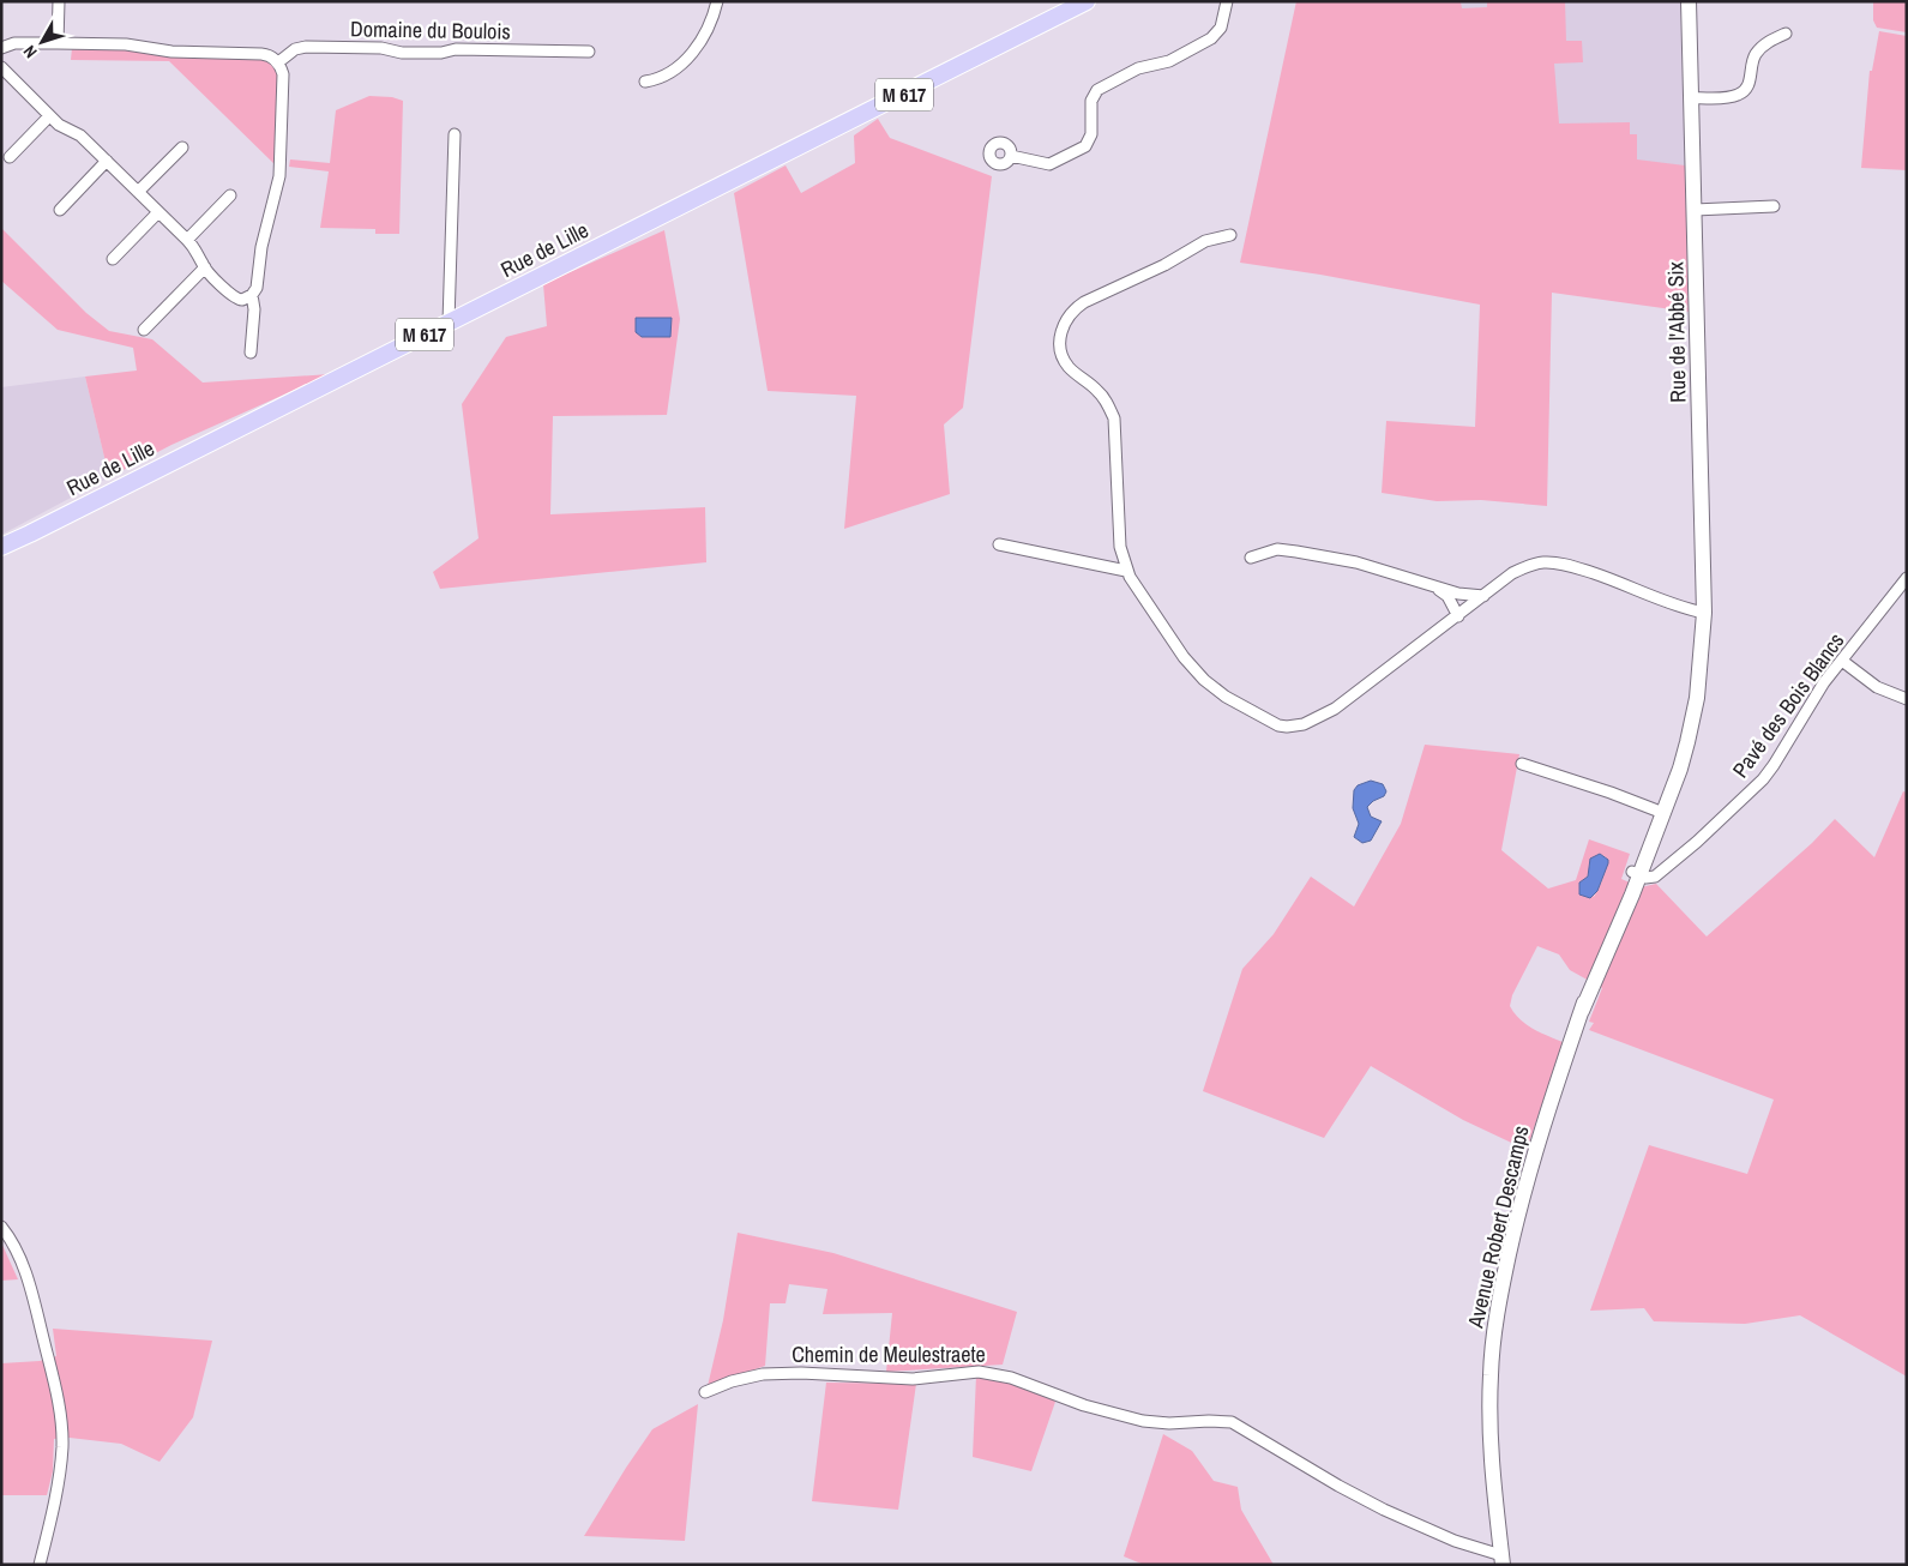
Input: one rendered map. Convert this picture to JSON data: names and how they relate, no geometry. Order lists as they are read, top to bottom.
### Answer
{
  "streets": {
    "main road": [
      "M 617",
      "Rue de Lille",
      "Rue de l'Abbé Six",
      "Avenue Robert Descamps"
    ],
    "street": ["Domaine du Boulois", "Pavé des Bois Blancs", "Chemin de Meulestraete"]
  },
  "crossings": [
    ["Rue de l'Abbé Six", "Avenue Robert Descamps"],
    ["Pavé des Bois Blancs", "Avenue Robert Descamps"],
    ["Avenue Robert Descamps", "Chemin de Meulestraete"]
  ],
  "north": "bottom left"
}
